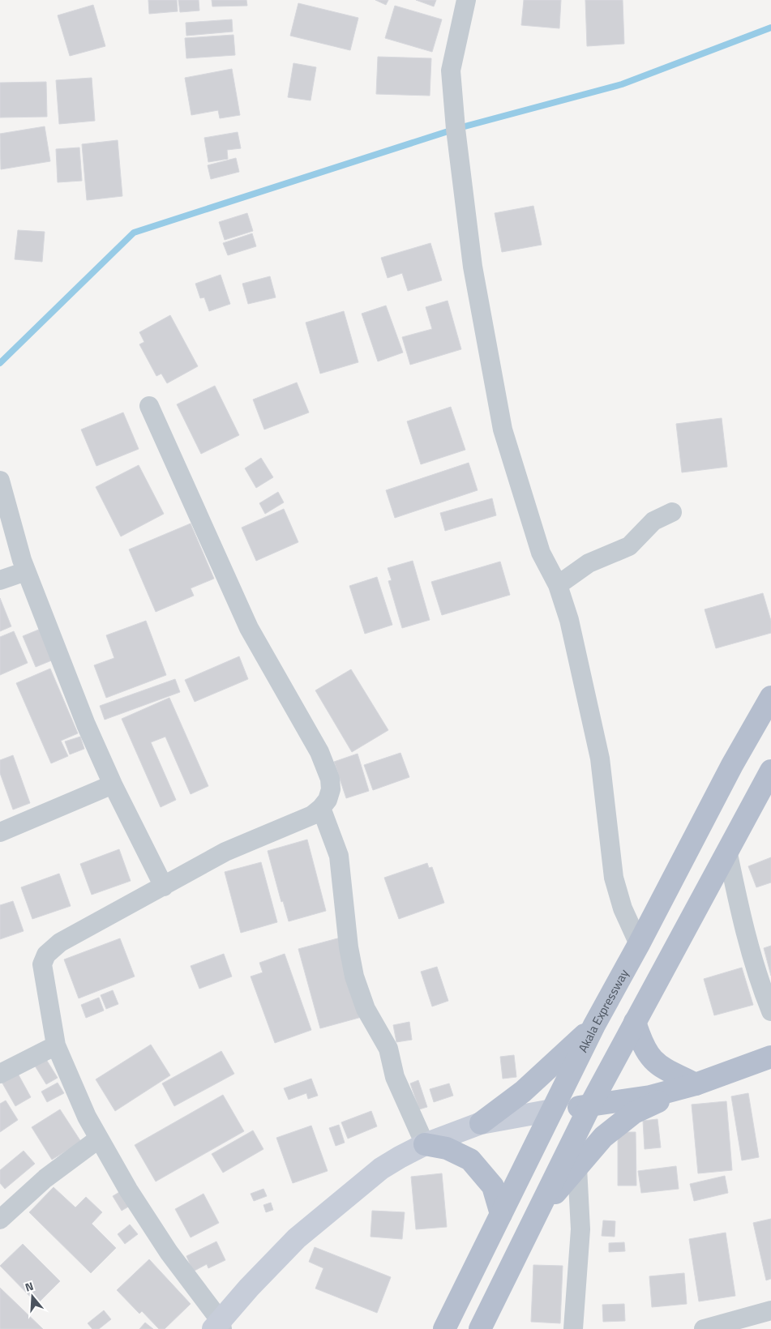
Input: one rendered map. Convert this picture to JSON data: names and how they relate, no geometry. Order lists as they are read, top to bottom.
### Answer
{
  "streets": {
    "main road": ["Akala Expressway"]
  },
  "north": "top"
}
